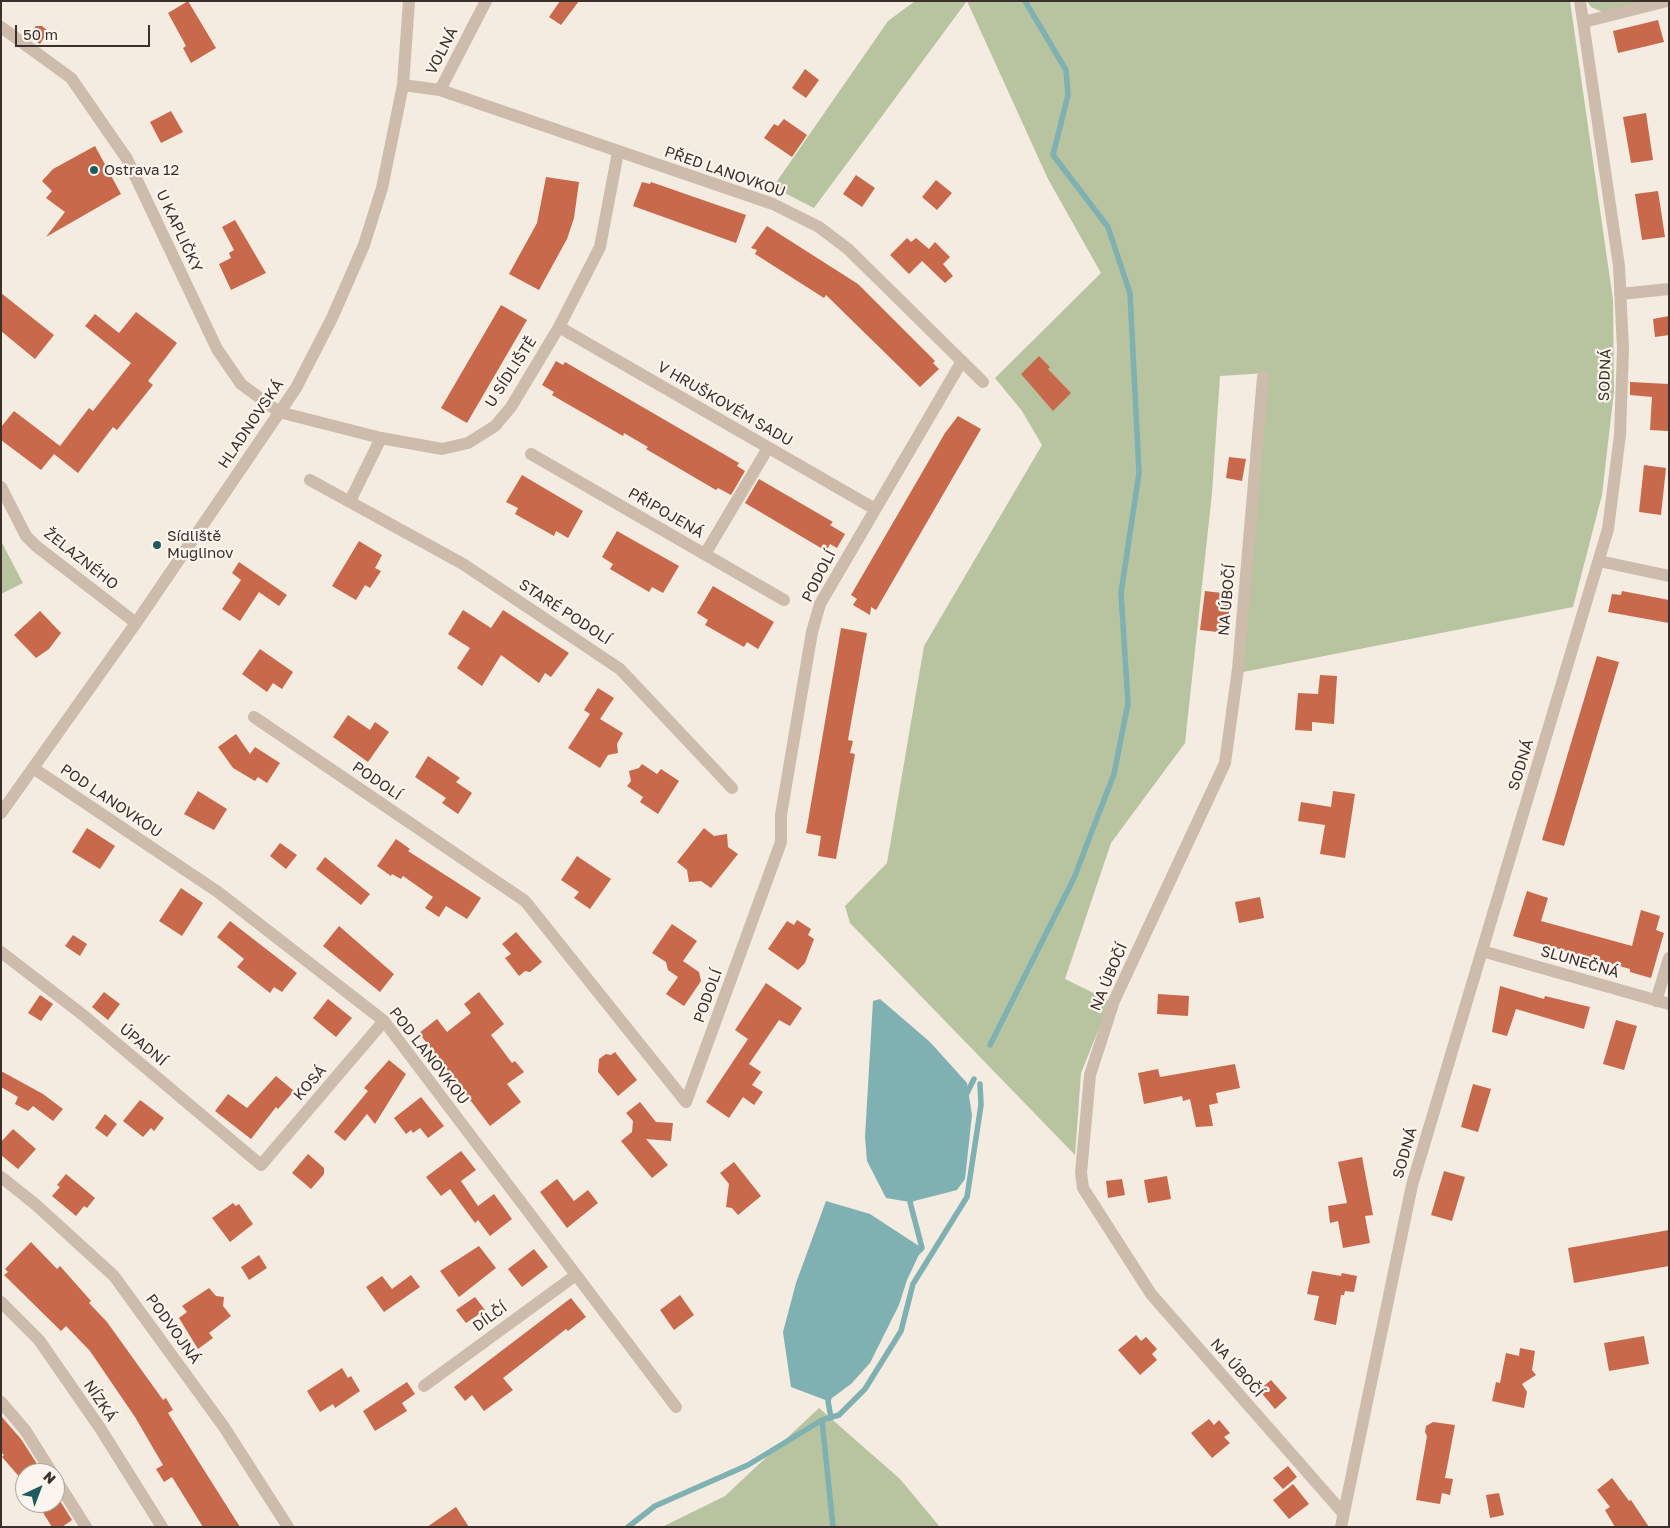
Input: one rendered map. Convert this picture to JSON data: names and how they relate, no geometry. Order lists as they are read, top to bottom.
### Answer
{
  "streets": {
    "street": [
      "VOLNÁ",
      "PŘED LANOVKOU",
      "U KAPLIČKY",
      "U SÍDLIŠTĚ",
      "SODNÁ",
      "V HRUŠKOVÉM SADU",
      "HLADNOVSKÁ",
      "PŘIPOJENÁ",
      "ŽELAZNÉHO",
      "PODOLÍ",
      "NA ÚBOČÍ",
      "STARÉ PODOLÍ",
      "POD LANOVKOU",
      "SLUNEČNÁ",
      "ÚPADNÍ",
      "KOSÁ",
      "DÍLČÍ",
      "PODVOJNÁ",
      "NÍZKÁ"
    ]
  },
  "crossings": [
    ["VOLNÁ", "PŘED LANOVKOU"],
    ["PŘED LANOVKOU", "U SÍDLIŠTĚ"],
    ["PŘED LANOVKOU", "HLADNOVSKÁ"],
    ["PŘED LANOVKOU", "PODOLÍ"],
    ["U KAPLIČKY", "U SÍDLIŠTĚ"],
    ["U KAPLIČKY", "HLADNOVSKÁ"],
    ["U SÍDLIŠTĚ", "V HRUŠKOVÉM SADU"],
    ["U SÍDLIŠTĚ", "HLADNOVSKÁ"],
    ["SODNÁ", "NA ÚBOČÍ"],
    ["SODNÁ", "SLUNEČNÁ"],
    ["V HRUŠKOVÉM SADU", "PODOLÍ"],
    ["HLADNOVSKÁ", "ŽELAZNÉHO"],
    ["HLADNOVSKÁ", "POD LANOVKOU"],
    ["POD LANOVKOU", "KOSÁ"],
    ["POD LANOVKOU", "DÍLČÍ"],
    ["ÚPADNÍ", "KOSÁ"]
  ],
  "places": ["Ostrava 12", "Sídliště Muglinov"],
  "scale_bar": "50 m",
  "north": "top right"
}
